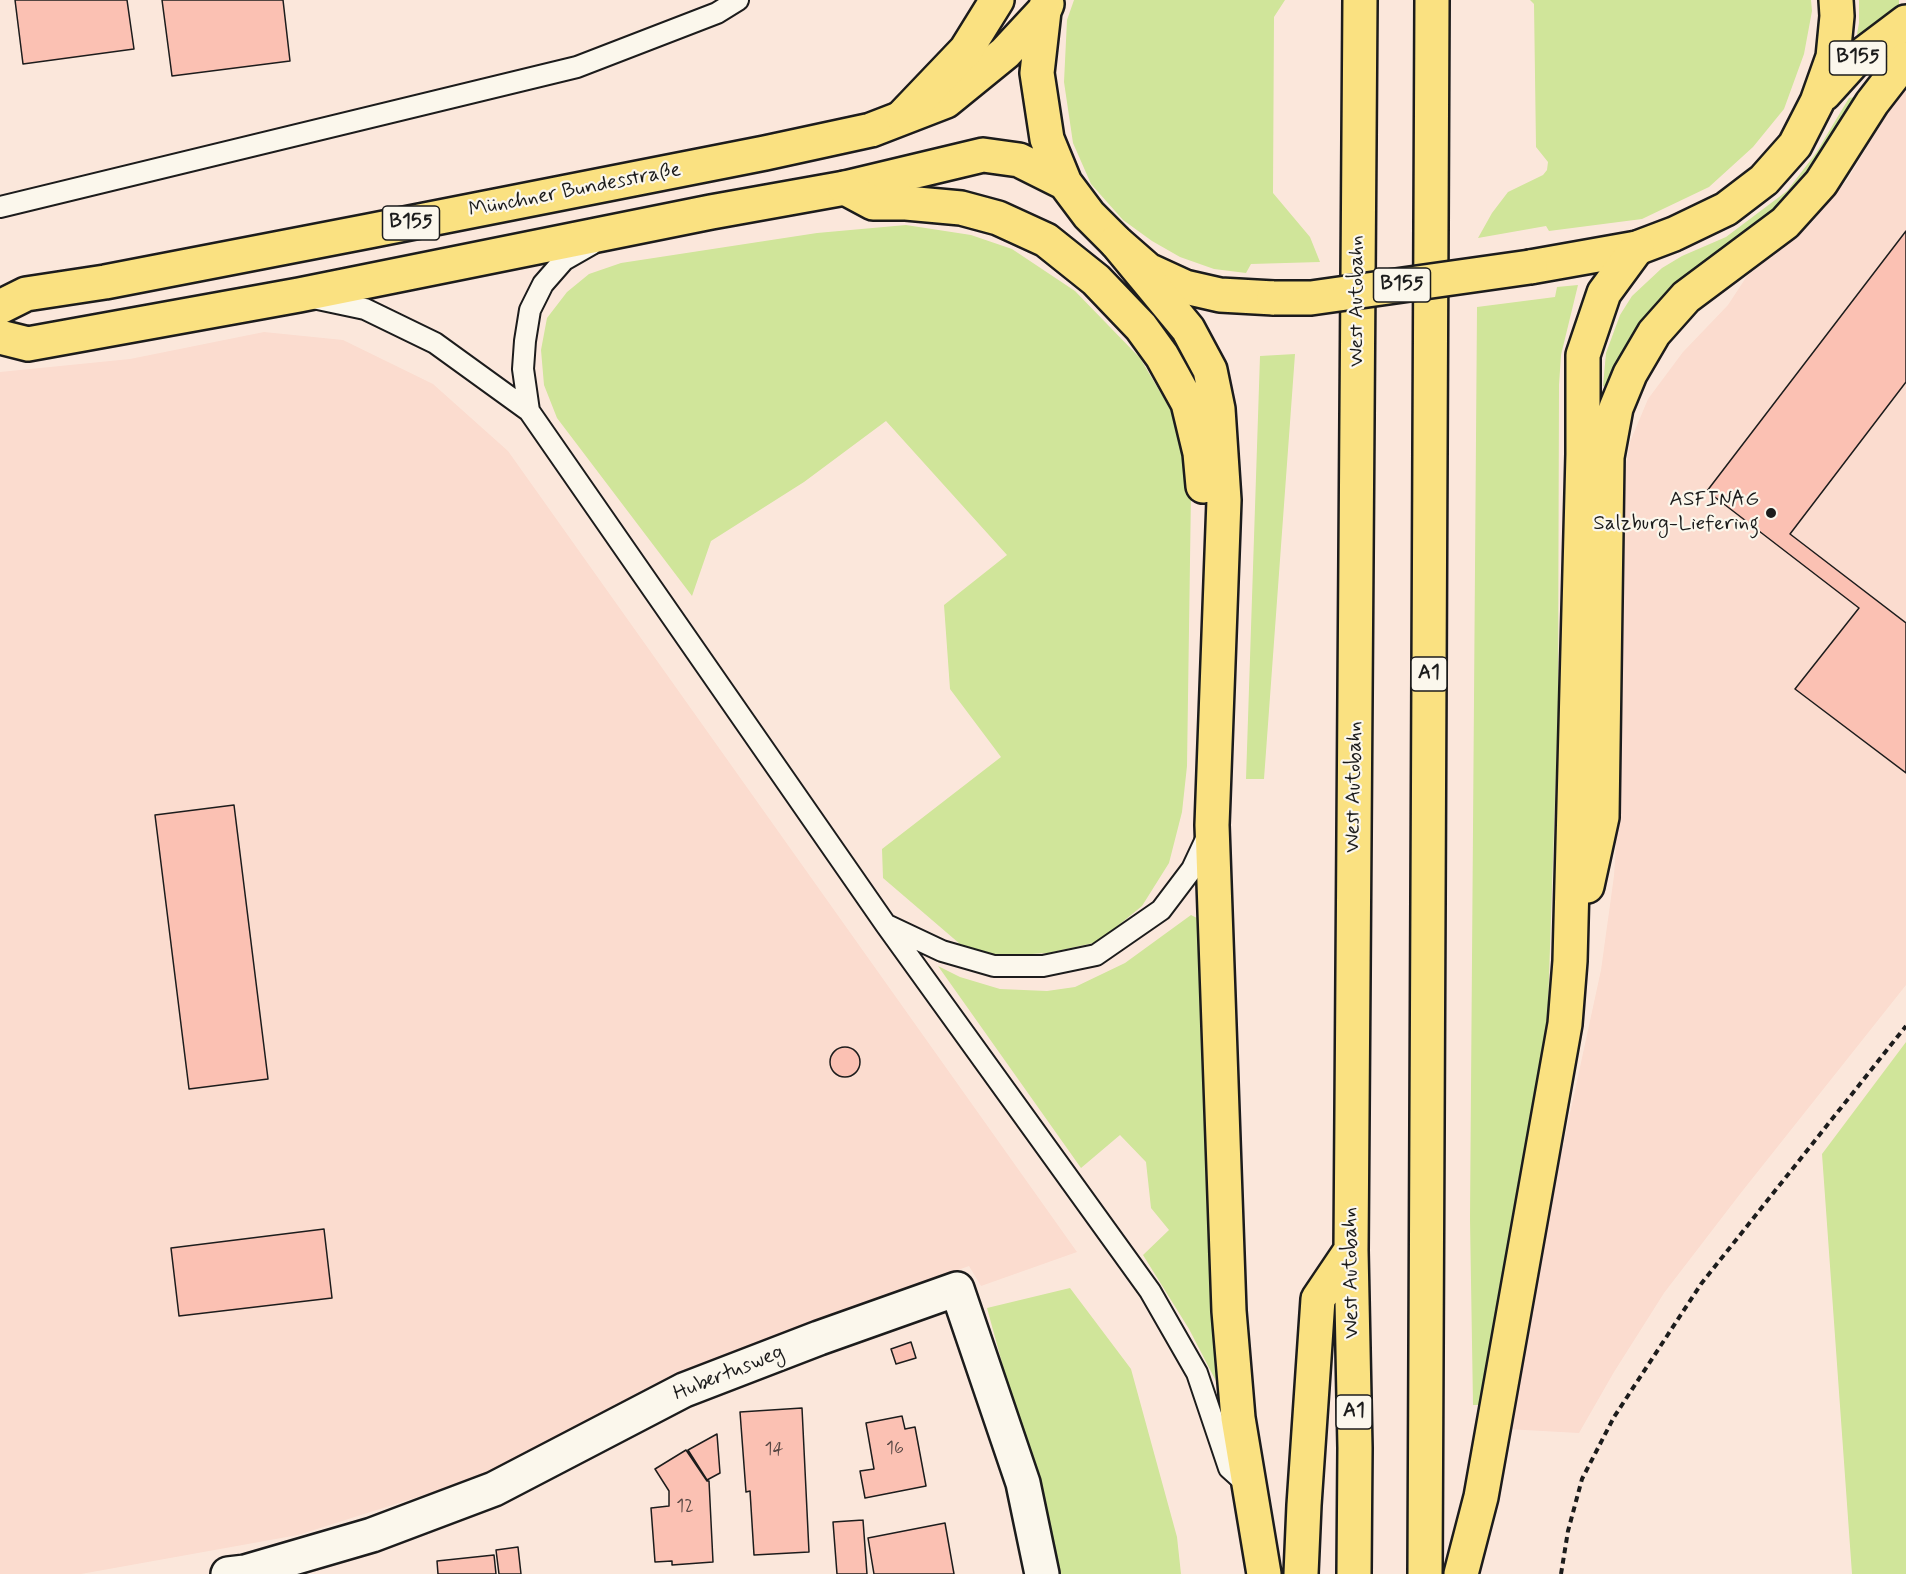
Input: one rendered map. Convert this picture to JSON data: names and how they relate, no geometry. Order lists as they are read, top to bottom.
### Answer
{
  "streets": {
    "main road": [
      "B155",
      "Münchner Bundesstraße",
      "West Autobahn",
      "A1"
    ],
    "street": ["Hubertusweg"]
  },
  "places": ["ASFINAG Salzburg-Liefering"],
  "house_numbers": ["16", "14", "12"]
}
